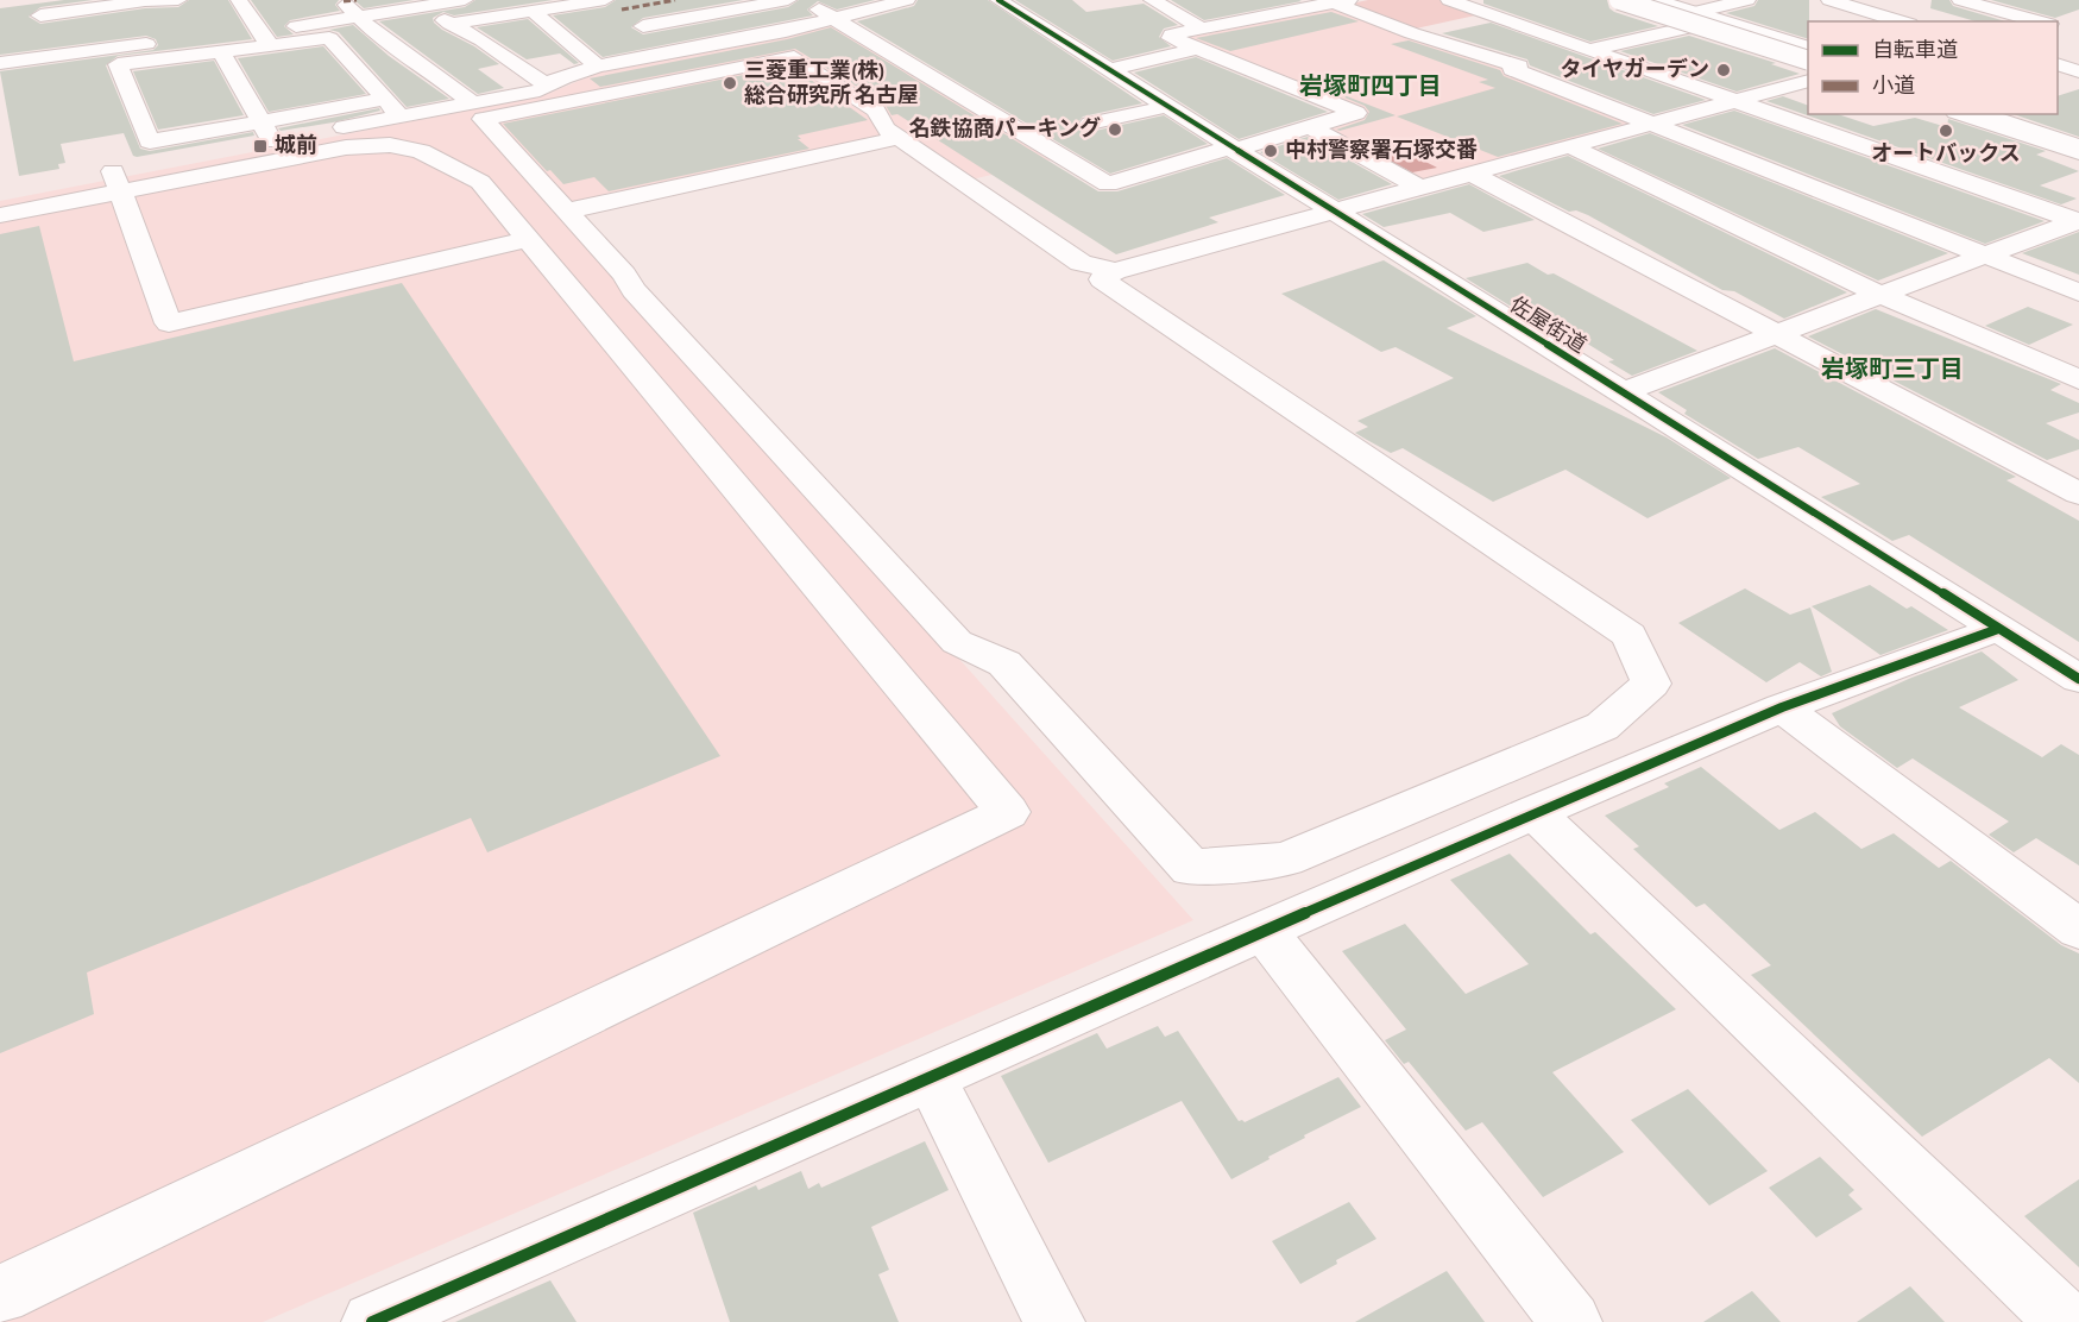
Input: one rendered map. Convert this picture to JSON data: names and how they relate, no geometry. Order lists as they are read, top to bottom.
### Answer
{
  "streets": {
    "main road": ["佐屋街道"]
  },
  "districts": ["岩塚町四丁目", "岩塚町三丁目"],
  "places": {
    "other": [
      "タイヤガーデン",
      "三菱重工業(株) 総合研究所 名古屋",
      "名鉄協商パーキング",
      "オートバックス",
      "中村警察署石塚交番"
    ],
    "transit": ["城前"]
  },
  "legend": ["自転車道", "小道"]
}
